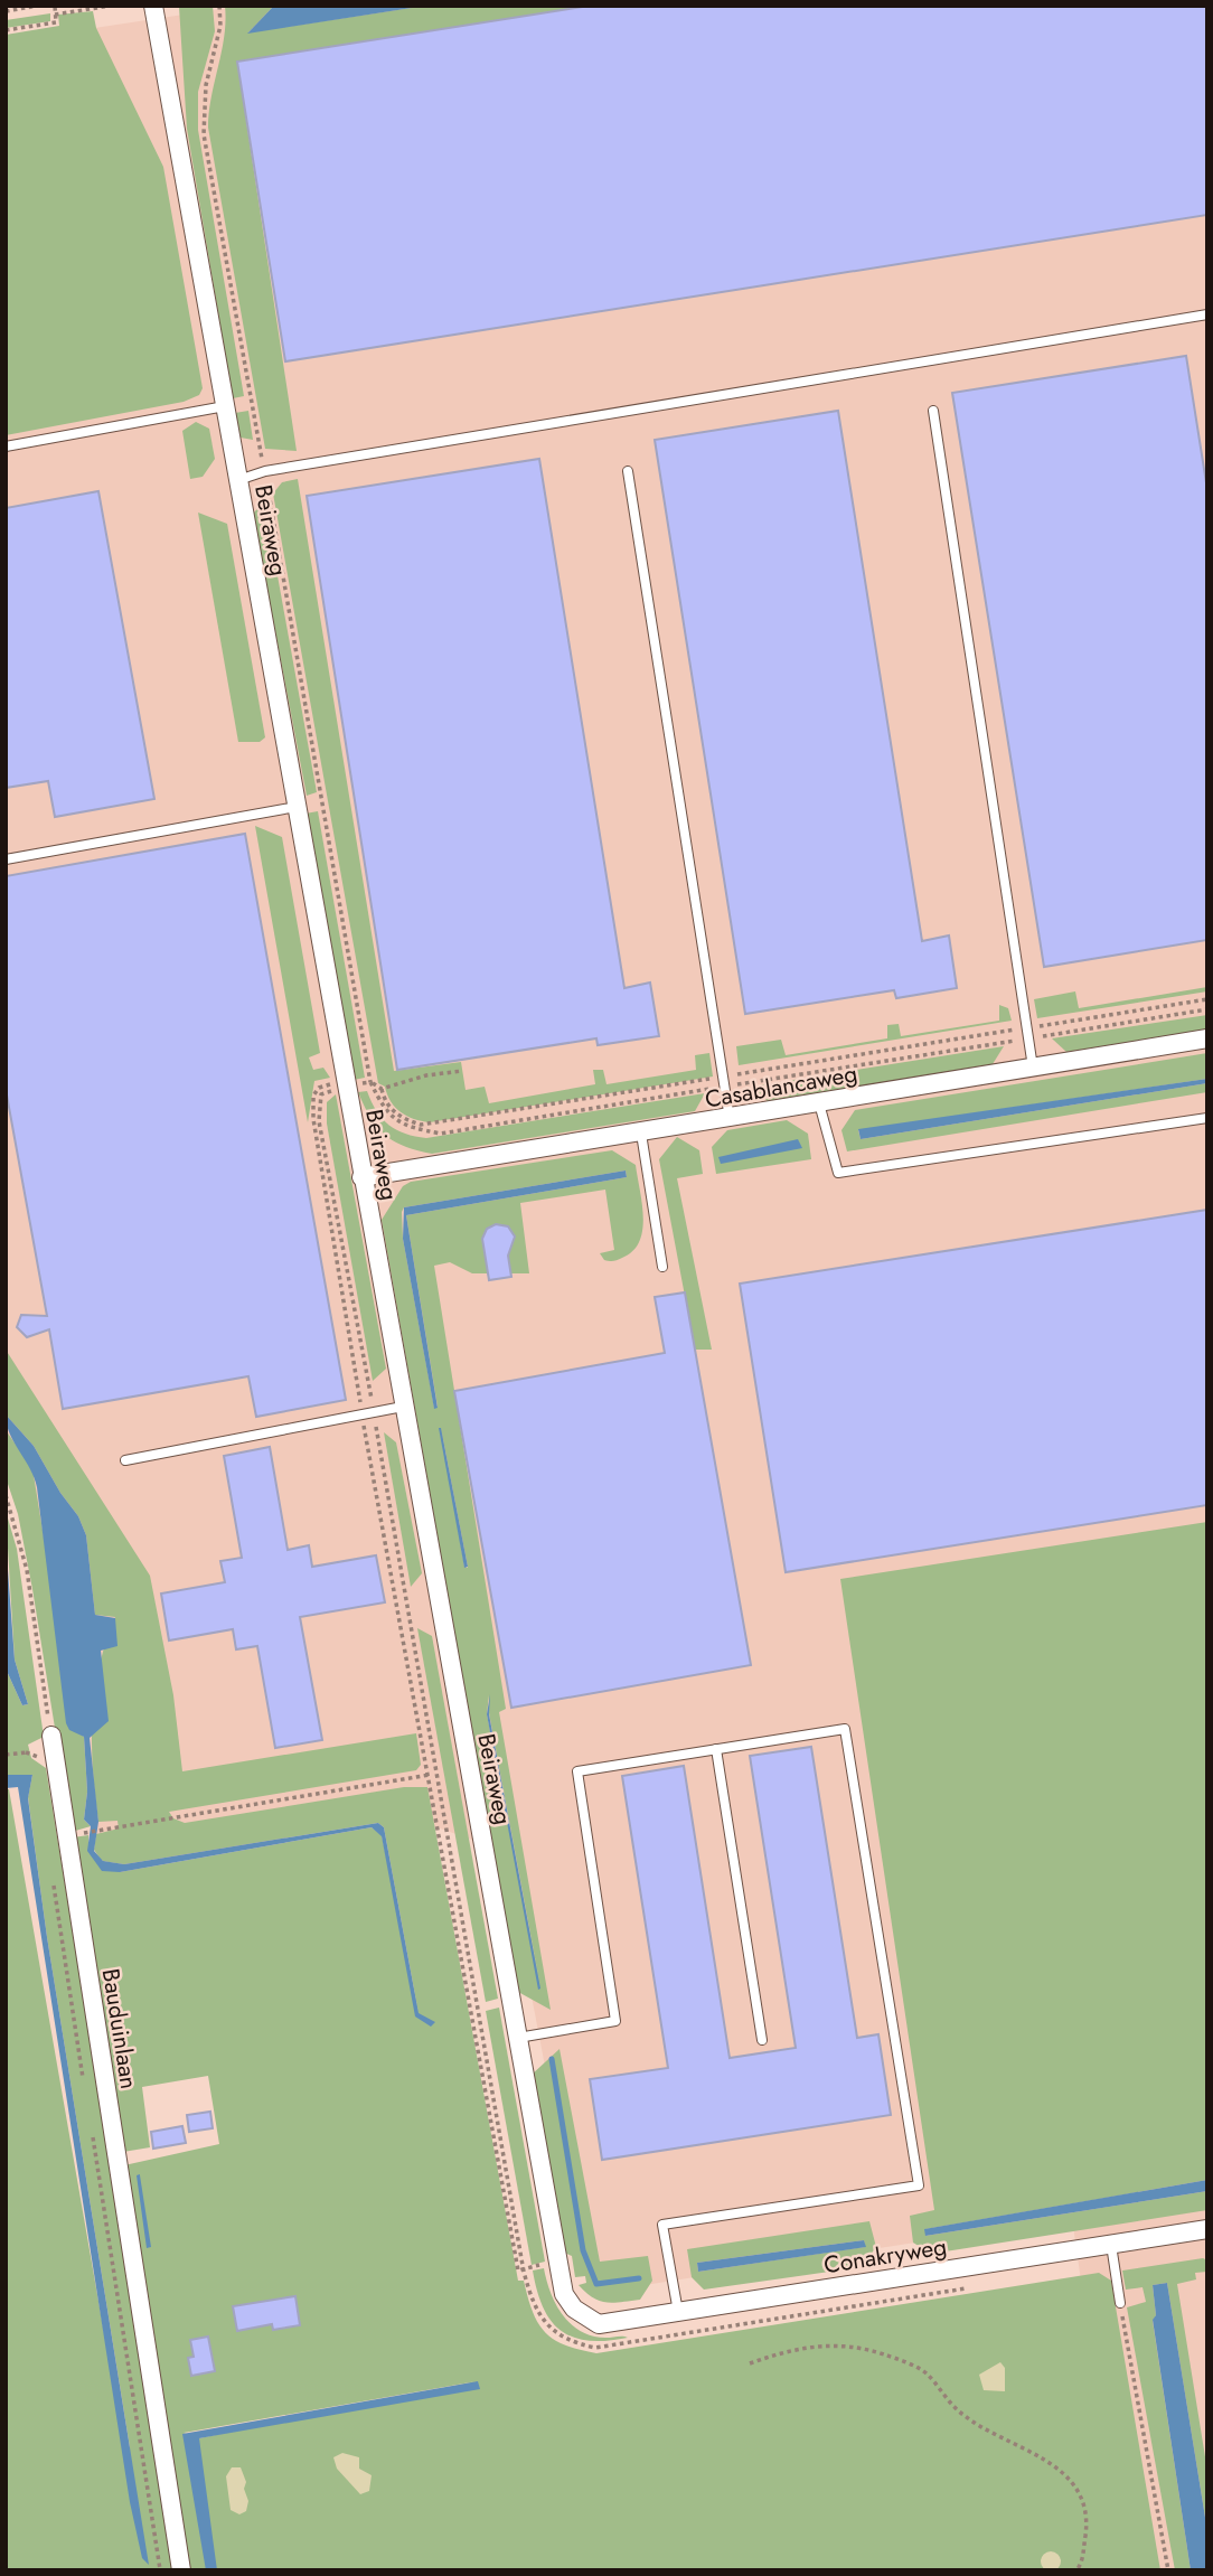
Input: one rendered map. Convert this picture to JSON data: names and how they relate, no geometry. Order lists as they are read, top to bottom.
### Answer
{
  "streets": {
    "street": [
      "Beiraweg",
      "Casablancaweg",
      "Bauduinlaan",
      "Conakryweg"
    ]
  },
  "crossings": [
    ["Beiraweg", "Casablancaweg"],
    ["Beiraweg", "Conakryweg"]
  ]
}
